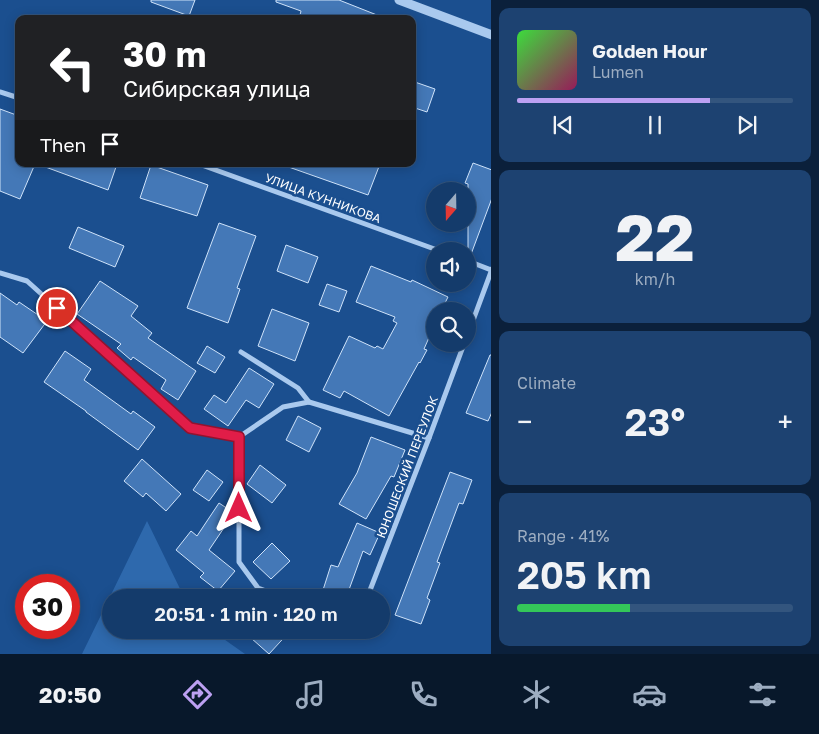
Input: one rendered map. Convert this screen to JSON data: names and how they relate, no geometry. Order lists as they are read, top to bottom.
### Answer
{
  "streets": {
    "street": ["УЛИЦА КУННИКОВА", "ЮНОШЕСКИЙ ПЕРЕУЛОК"]
  },
  "north": "bottom",
  "page": {
    "turn": ["30 m", "Сибирская улица"],
    "song": ["Golden Hour", "Lumen"],
    "then": "Then",
    "tile": [
      ["22", "km/h"],
      "Climate",
      ["Range · 41%", "205 km"]
    ],
    "heat": ["−", "23°", "+"],
    "limit": "30",
    "trip": "20:51 · 1 min · 120 m",
    "tabs": "20:50"
  }
}
